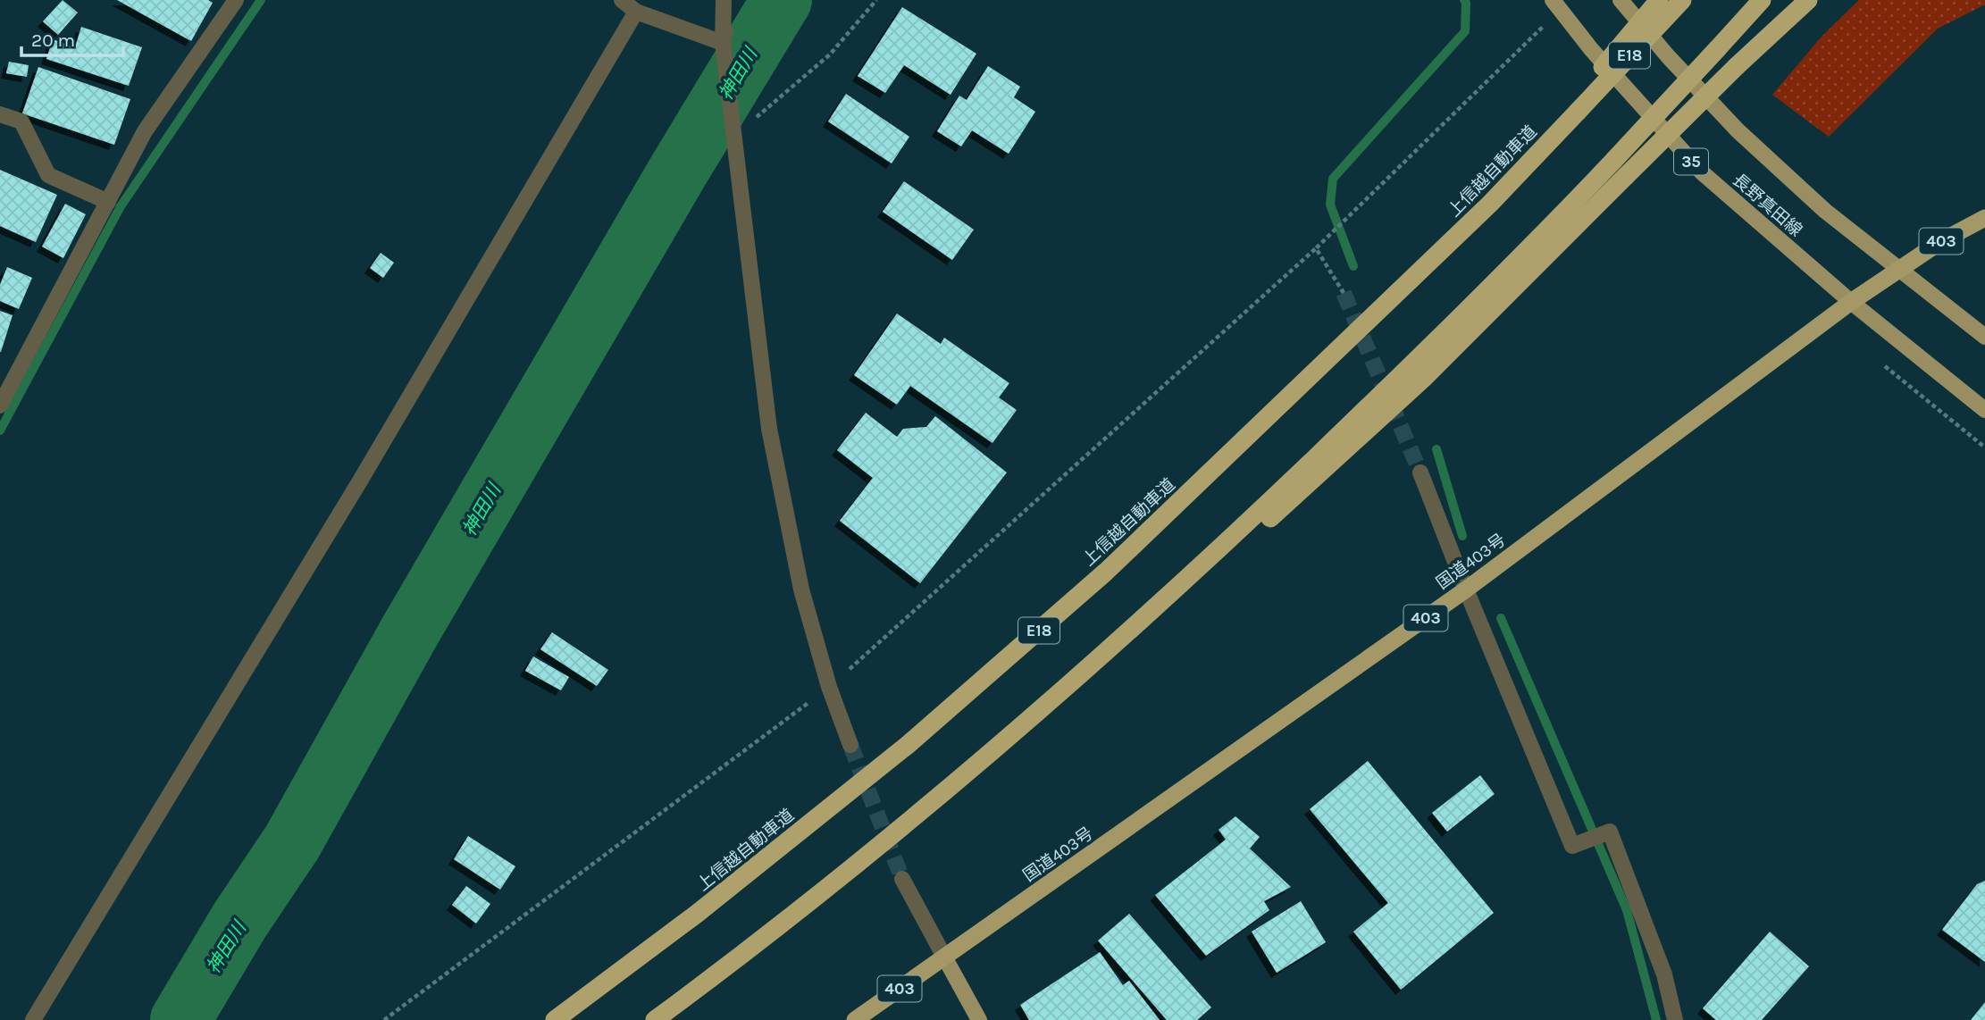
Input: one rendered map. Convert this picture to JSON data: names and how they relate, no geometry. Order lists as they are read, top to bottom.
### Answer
{
  "streets": {
    "highway": [
      "E18",
      "上信越自動車道",
      "403",
      "国道403号"
    ],
    "main road": ["35", "長野真田線"]
  },
  "crossings": [
    ["E18", "上信越自動車道"],
    ["長野真田線", "国道403号"]
  ],
  "water": ["神田川"],
  "scale_bar": "20 m"
}
